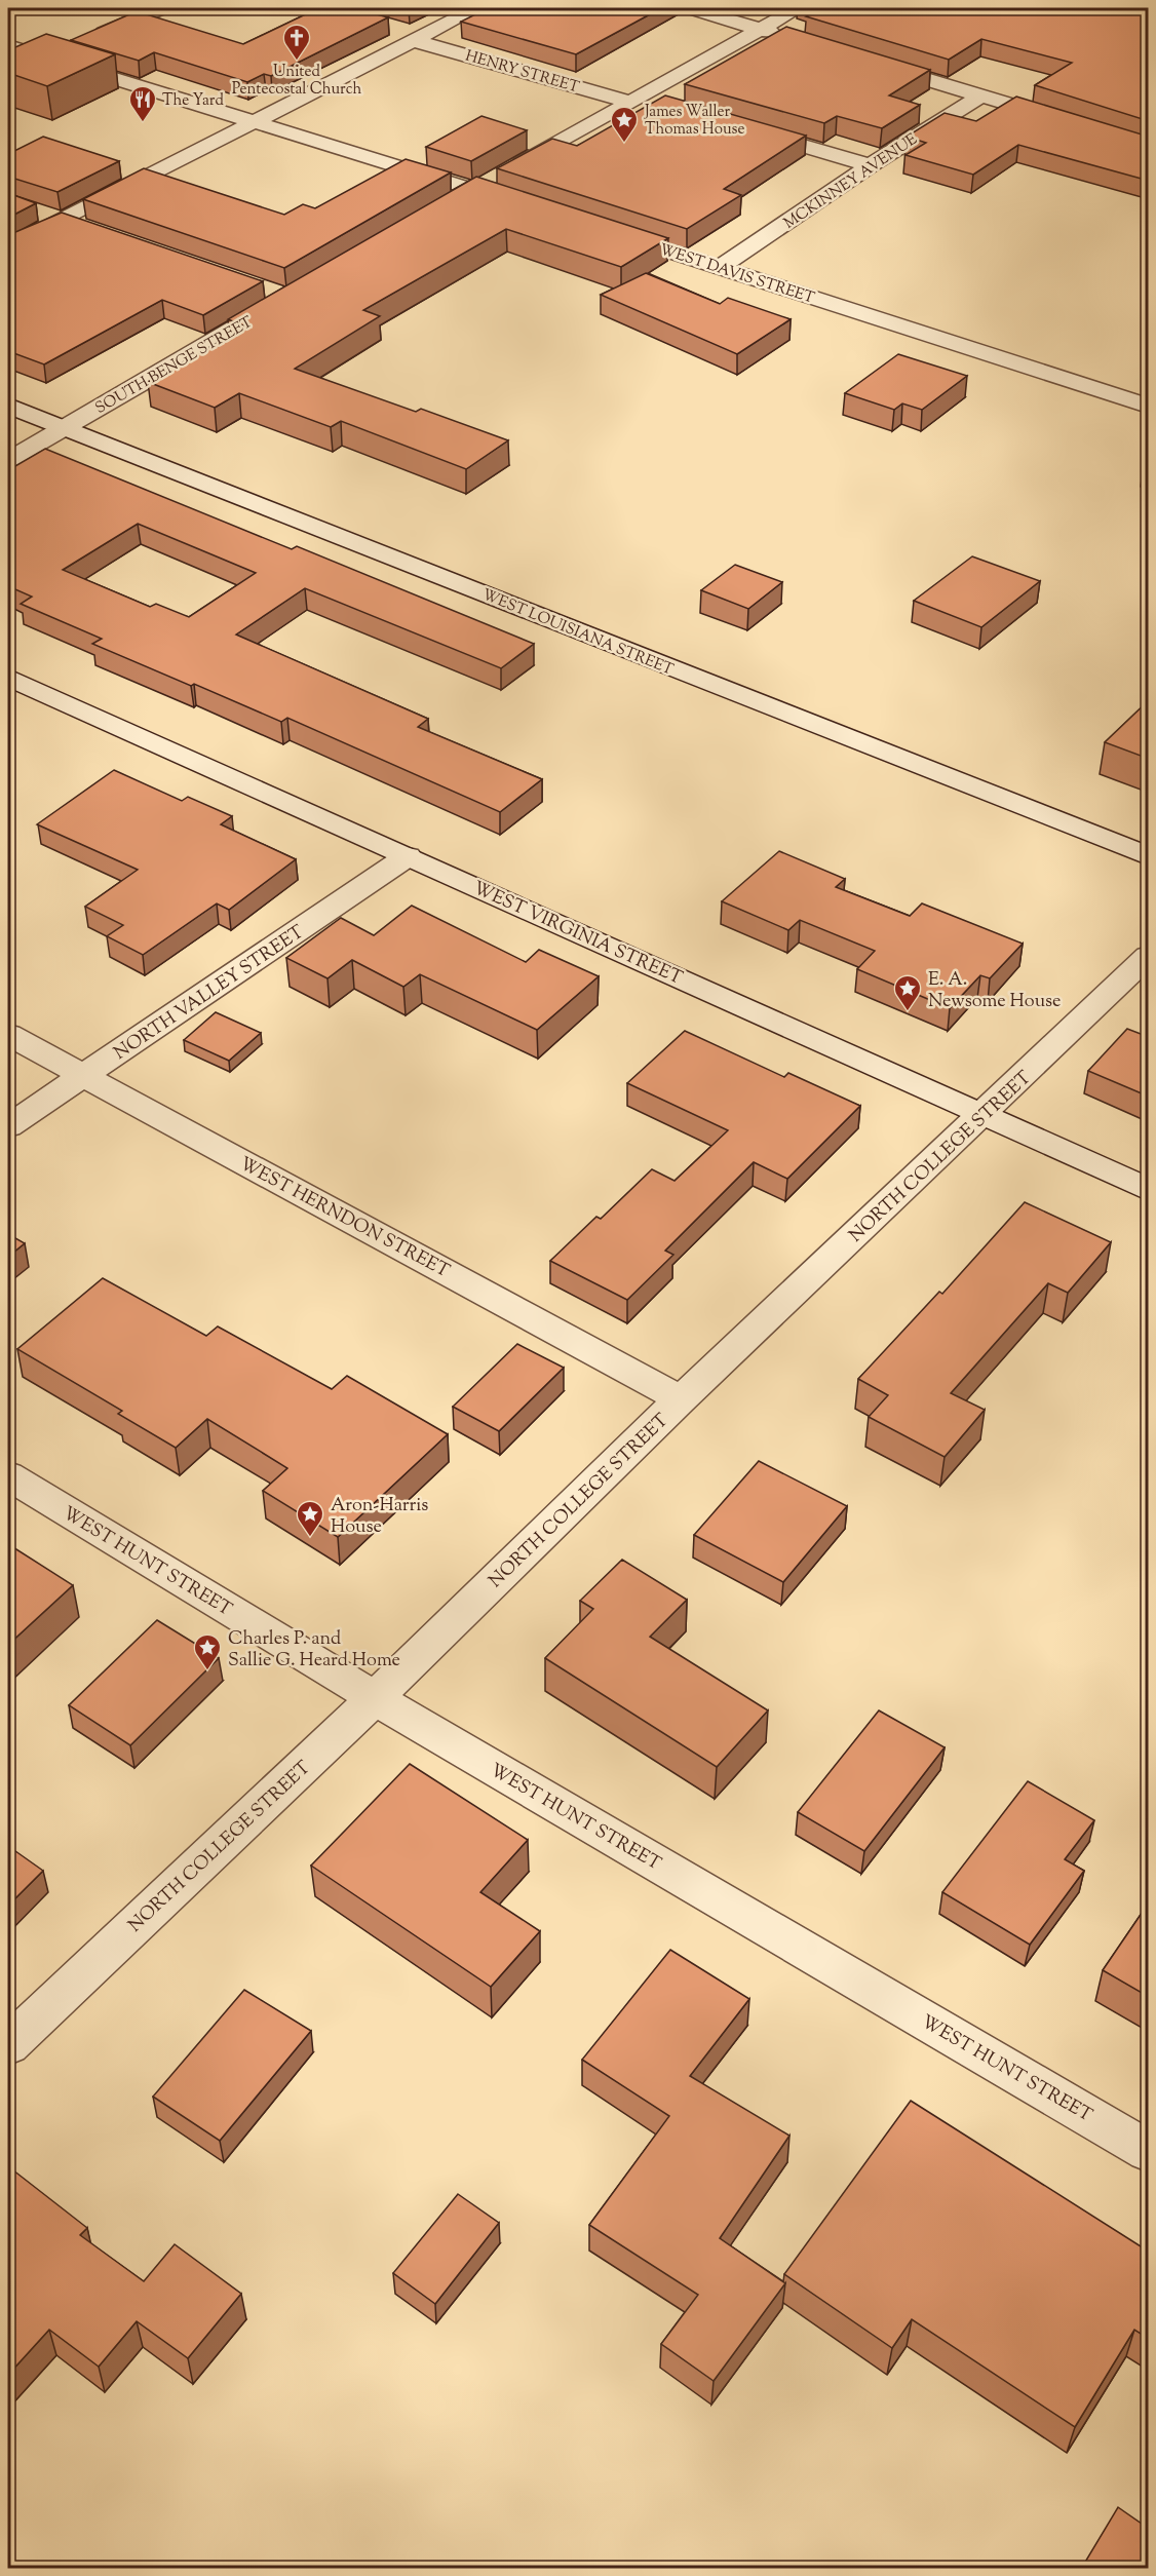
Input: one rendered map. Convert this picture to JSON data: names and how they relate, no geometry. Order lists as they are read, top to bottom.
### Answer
{
  "streets": {
    "street": [
      "HENRY STREET",
      "MCKINNEY AVENUE",
      "WEST DAVIS STREET",
      "SOUTH BENGE STREET",
      "WEST LOUISIANA STREET",
      "WEST VIRGINIA STREET",
      "NORTH VALLEY STREET",
      "NORTH COLLEGE STREET",
      "WEST HERNDON STREET",
      "WEST HUNT STREET"
    ]
  },
  "crossings": [
    ["MCKINNEY AVENUE", "WEST DAVIS STREET"],
    ["SOUTH BENGE STREET", "WEST LOUISIANA STREET"],
    ["WEST VIRGINIA STREET", "NORTH VALLEY STREET"],
    ["WEST VIRGINIA STREET", "NORTH COLLEGE STREET"],
    ["NORTH VALLEY STREET", "WEST HERNDON STREET"],
    ["NORTH COLLEGE STREET", "WEST HERNDON STREET"],
    ["NORTH COLLEGE STREET", "WEST HUNT STREET"]
  ],
  "places": {
    "church": ["United Pentecostal Church"],
    "restaurant": ["The Yard"],
    "place": [
      "James Waller Thomas House",
      "E. A. Newsome House",
      "Aron-Harris House",
      "Charles P. and Sallie G. Heard Home"
    ]
  }
}
